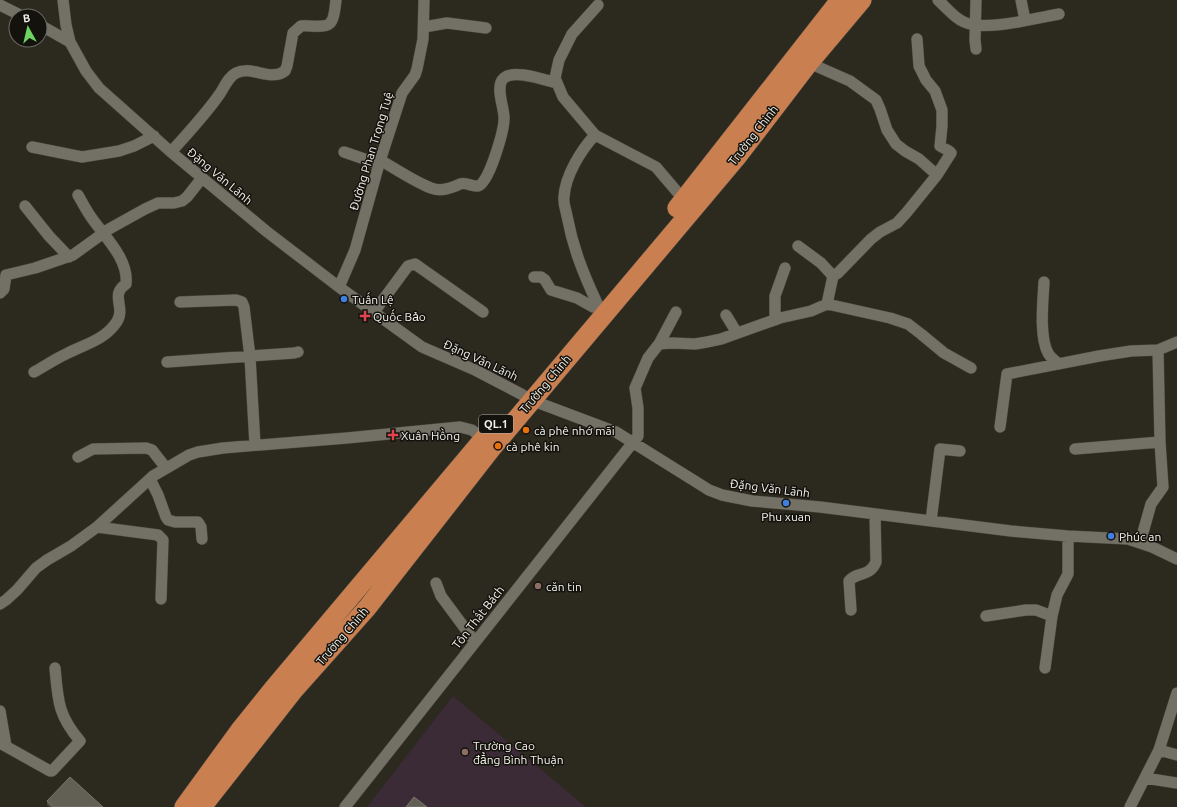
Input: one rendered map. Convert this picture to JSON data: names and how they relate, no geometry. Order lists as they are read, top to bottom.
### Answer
{
  "streets": {
    "highway": ["Trường Chinh", "QL.1"],
    "street": ["Đường Phan Trọng Tuệ", "Đặng Văn Lãnh", "Tôn Thất Bách"]
  },
  "crossings": [
    ["Trường Chinh", "Đặng Văn Lãnh"],
    ["Đường Phan Trọng Tuệ", "Đặng Văn Lãnh"],
    ["Đặng Văn Lãnh", "Tôn Thất Bách"]
  ],
  "places": {
    "other": [
      "Tuấn Lệ",
      "cà phê nhớ mãi",
      "cà phê kin",
      "Phu xuan",
      "Phúc an",
      "căn tin",
      "Trường Cao đẳng Bình Thuận"
    ],
    "health": ["Quốc Bảo", "Xuân Hồng"]
  },
  "north": "top"
}
